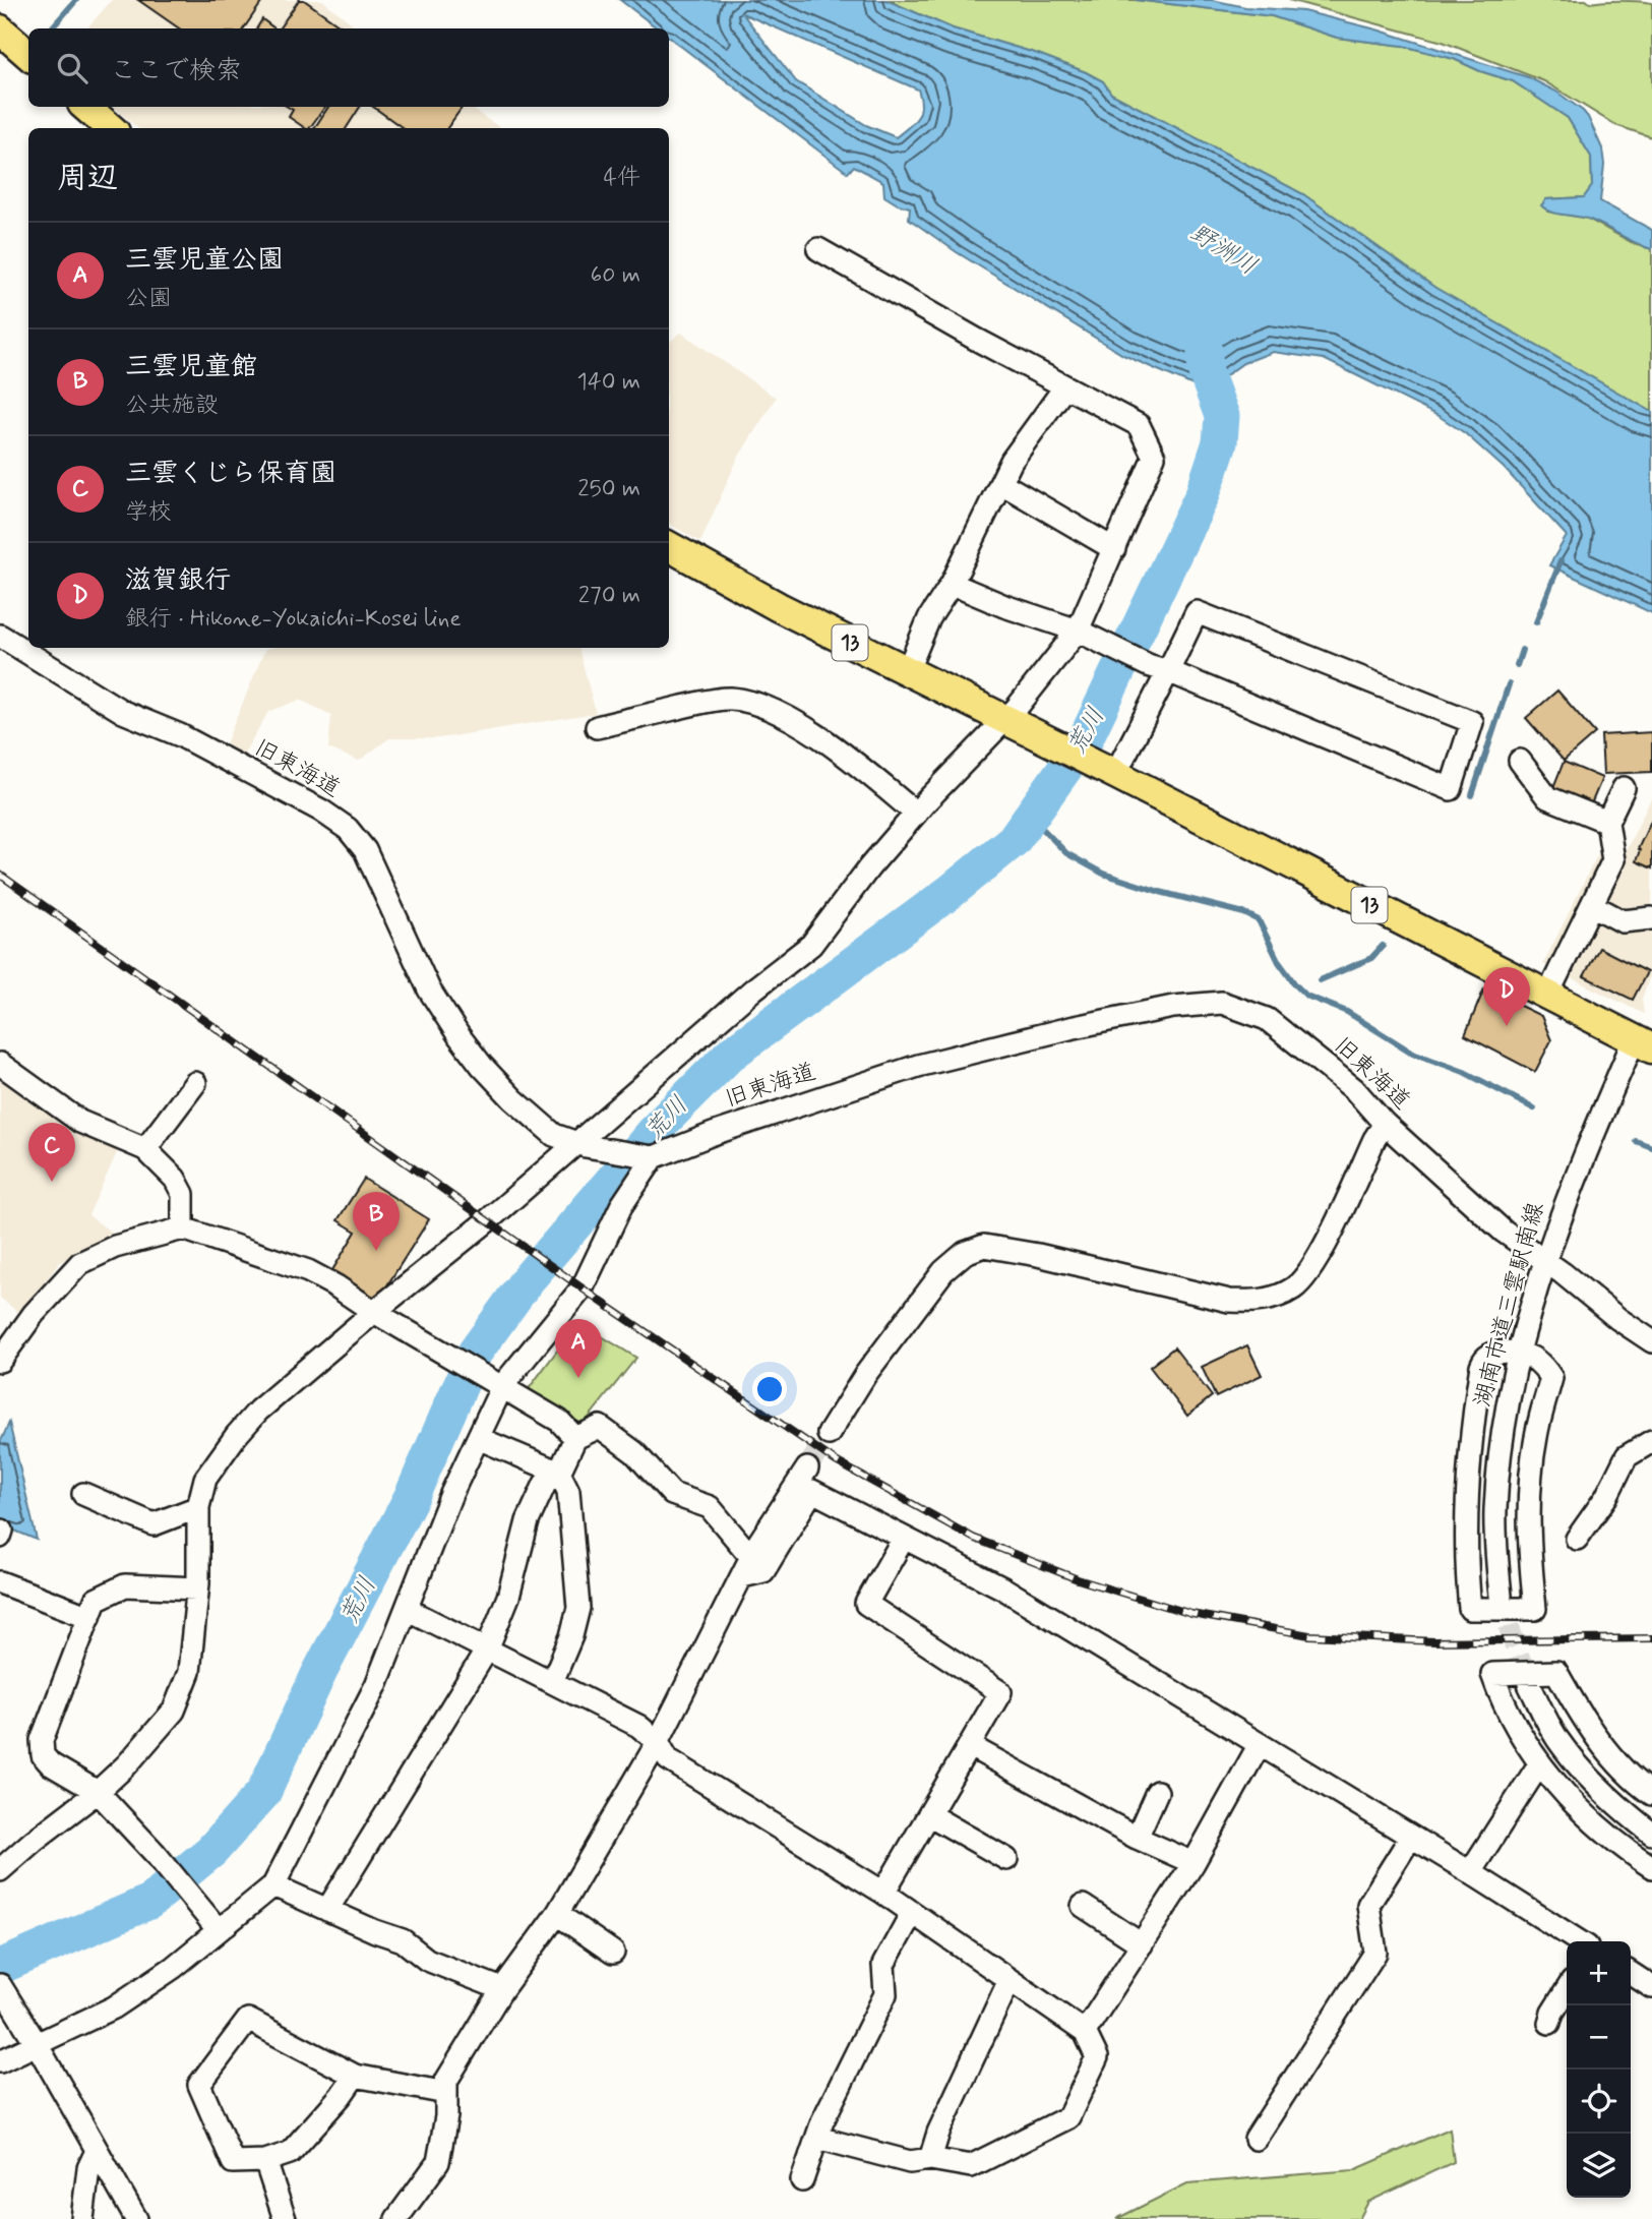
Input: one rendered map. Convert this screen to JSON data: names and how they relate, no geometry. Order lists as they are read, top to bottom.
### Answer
{
  "streets": {
    "main road": ["13"],
    "street": ["旧東海道", "湖南市道三雲駅南線"]
  },
  "crossings": [
    ["13", "湖南市道三雲駅南線"],
    ["旧東海道", "湖南市道三雲駅南線"]
  ],
  "water": ["野洲川", "荒川"],
  "page": {
    "search": "ここで検索",
    "heading": ["周辺", "4件"],
    "list": [
      {
        "mark": "A",
        "name": "三雲児童公園",
        "note": "公園",
        "value": "60 m"
      },
      {
        "mark": "B",
        "name": "三雲児童館",
        "note": "公共施設",
        "value": "140 m"
      },
      {
        "mark": "C",
        "name": "三雲くじら保育園",
        "note": "学校",
        "value": "250 m"
      },
      {
        "mark": "D",
        "name": "滋賀銀行",
        "note": "銀行 · Hikone-Yokaichi-Kosei line",
        "value": "270 m"
      }
    ],
    "pins": [
      "D",
      "C",
      "B",
      "A"
    ],
    "map_buttons": ["+", "−"]
  }
}
